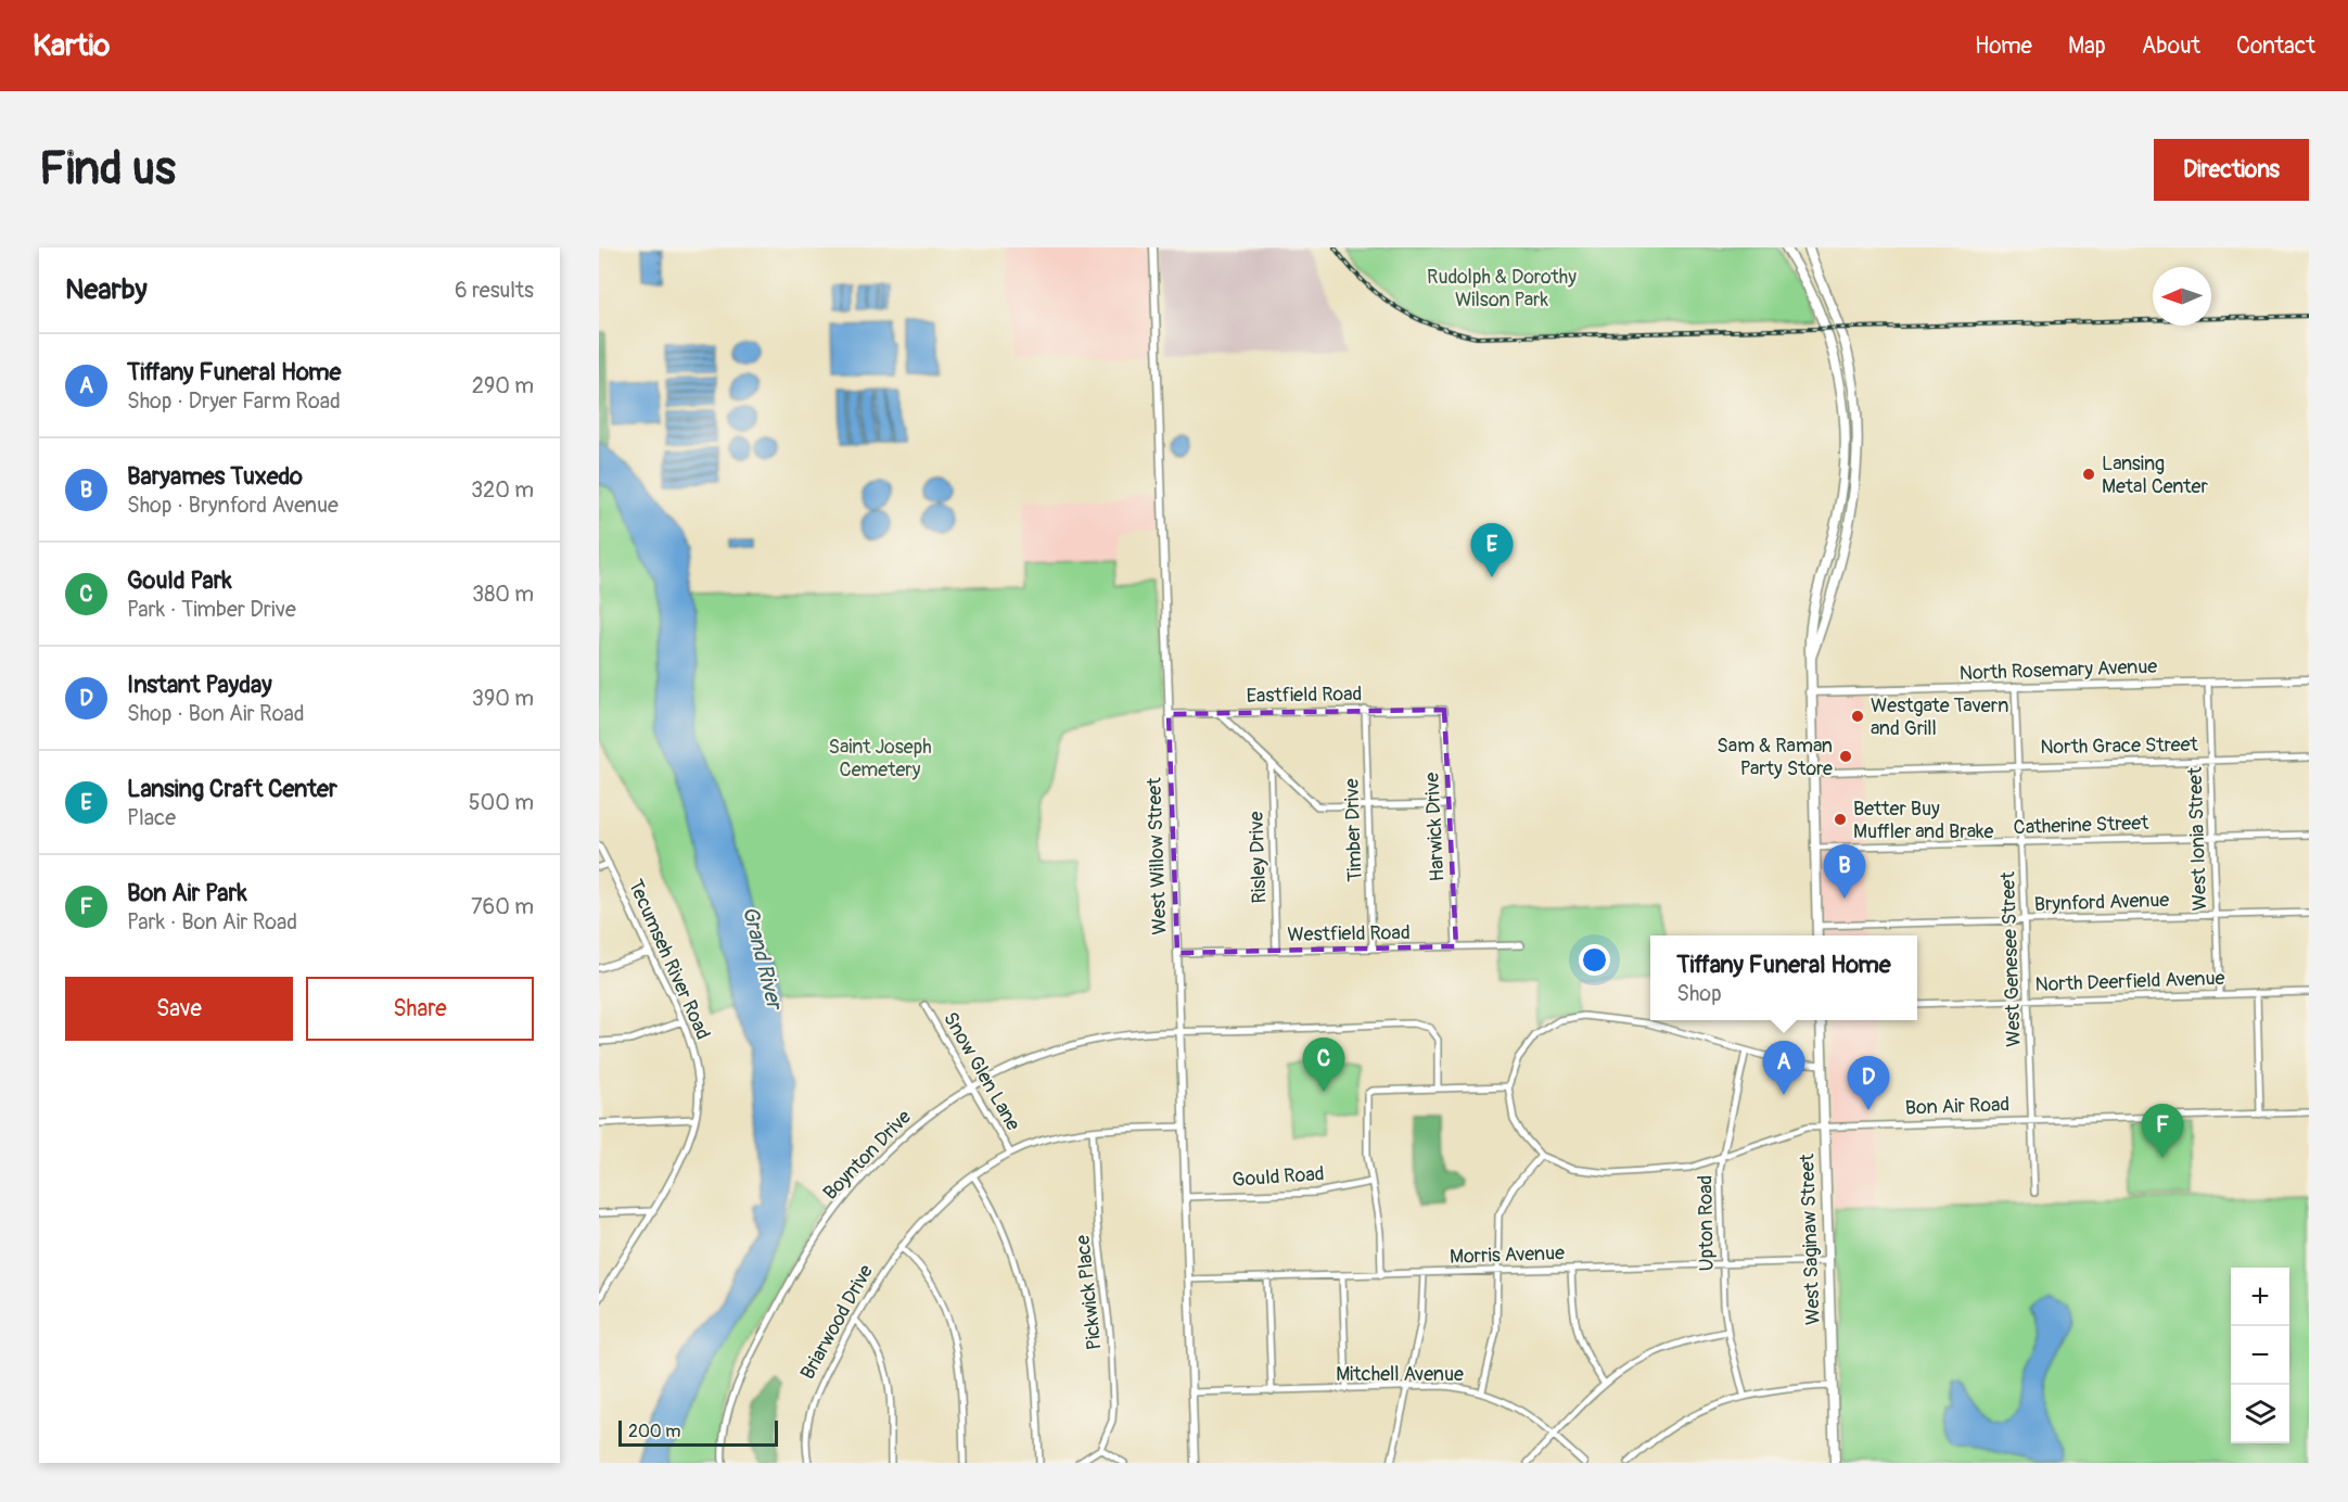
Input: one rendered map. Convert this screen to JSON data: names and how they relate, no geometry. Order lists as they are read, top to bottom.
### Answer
{
  "streets": {
    "main road": ["West Saginaw Street"],
    "street": [
      "North Rosemary Avenue",
      "Eastfield Road",
      "North Grace Street",
      "Catherine Street",
      "Harwick Drive",
      "Timber Drive",
      "West Ionia Street",
      "West Willow Street",
      "Risley Drive",
      "Brynford Avenue",
      "Westfield Road",
      "Tecumseh River Road",
      "West Genesee Street",
      "North Deerfield Avenue",
      "Snow Glen Lane",
      "Bon Air Road",
      "Boynton Drive",
      "Gould Road",
      "Upton Road",
      "Morris Avenue",
      "Pickwick Place",
      "Briarwood Drive",
      "Mitchell Avenue"
    ]
  },
  "crossings": [
    ["North Rosemary Avenue", "West Ionia Street"],
    ["North Rosemary Avenue", "West Genesee Street"],
    ["Eastfield Road", "Harwick Drive"],
    ["Eastfield Road", "Timber Drive"],
    ["Eastfield Road", "West Willow Street"],
    ["North Grace Street", "West Ionia Street"],
    ["North Grace Street", "West Genesee Street"],
    ["Catherine Street", "West Ionia Street"],
    ["Catherine Street", "West Genesee Street"],
    ["Harwick Drive", "Westfield Road"],
    ["Timber Drive", "Westfield Road"],
    ["West Ionia Street", "Brynford Avenue"],
    ["West Ionia Street", "North Deerfield Avenue"],
    ["West Willow Street", "Westfield Road"],
    ["West Willow Street", "Boynton Drive"],
    ["West Willow Street", "Gould Road"],
    ["West Willow Street", "Morris Avenue"],
    ["West Willow Street", "Briarwood Drive"],
    ["West Willow Street", "Mitchell Avenue"],
    ["Risley Drive", "Westfield Road"],
    ["Brynford Avenue", "West Genesee Street"],
    ["West Genesee Street", "North Deerfield Avenue"],
    ["West Genesee Street", "Bon Air Road"],
    ["Snow Glen Lane", "Boynton Drive"],
    ["Snow Glen Lane", "Briarwood Drive"],
    ["Bon Air Road", "Upton Road"],
    ["Bon Air Road", "West Saginaw Street"],
    ["Upton Road", "Morris Avenue"],
    ["West Saginaw Street", "Morris Avenue"],
    ["Pickwick Place", "Briarwood Drive"]
  ],
  "water": ["Grand River"],
  "parks": ["Rudolph & Dorothy Wilson Park", "Saint Joseph Cemetery"],
  "places": [
    "Lansing Metal Center",
    "Westgate Tavern and Grill",
    "Sam & Raman Party Store",
    "Better Buy Muffler and Brake"
  ],
  "scale_bar": "200 m",
  "north": "left",
  "page": {
    "header": "Kartio",
    "nav": [
      "Home",
      "Map",
      "About",
      "Contact"
    ],
    "buttons": [
      "Directions",
      ["Save", "Share"]
    ],
    "title": "Find us",
    "heading": ["Nearby", "6 results"],
    "list": [
      {
        "mark": "A",
        "name": "Tiffany Funeral Home",
        "note": "Shop · Dryer Farm Road",
        "value": "290 m"
      },
      {
        "mark": "B",
        "name": "Baryames Tuxedo",
        "note": "Shop · Brynford Avenue",
        "value": "320 m"
      },
      {
        "mark": "C",
        "name": "Gould Park",
        "note": "Park · Timber Drive",
        "value": "380 m"
      },
      {
        "mark": "D",
        "name": "Instant Payday",
        "note": "Shop · Bon Air Road",
        "value": "390 m"
      },
      {
        "mark": "E",
        "name": "Lansing Craft Center",
        "note": "Place",
        "value": "500 m"
      },
      {
        "mark": "F",
        "name": "Bon Air Park",
        "note": "Park · Bon Air Road",
        "value": "760 m"
      }
    ],
    "pins": [
      "E",
      "B",
      "C",
      "A",
      "D",
      "F"
    ],
    "popup": ["Tiffany Funeral Home", "Shop"],
    "map_buttons": ["+", "−"],
    "scale": "200 m"
  }
}
